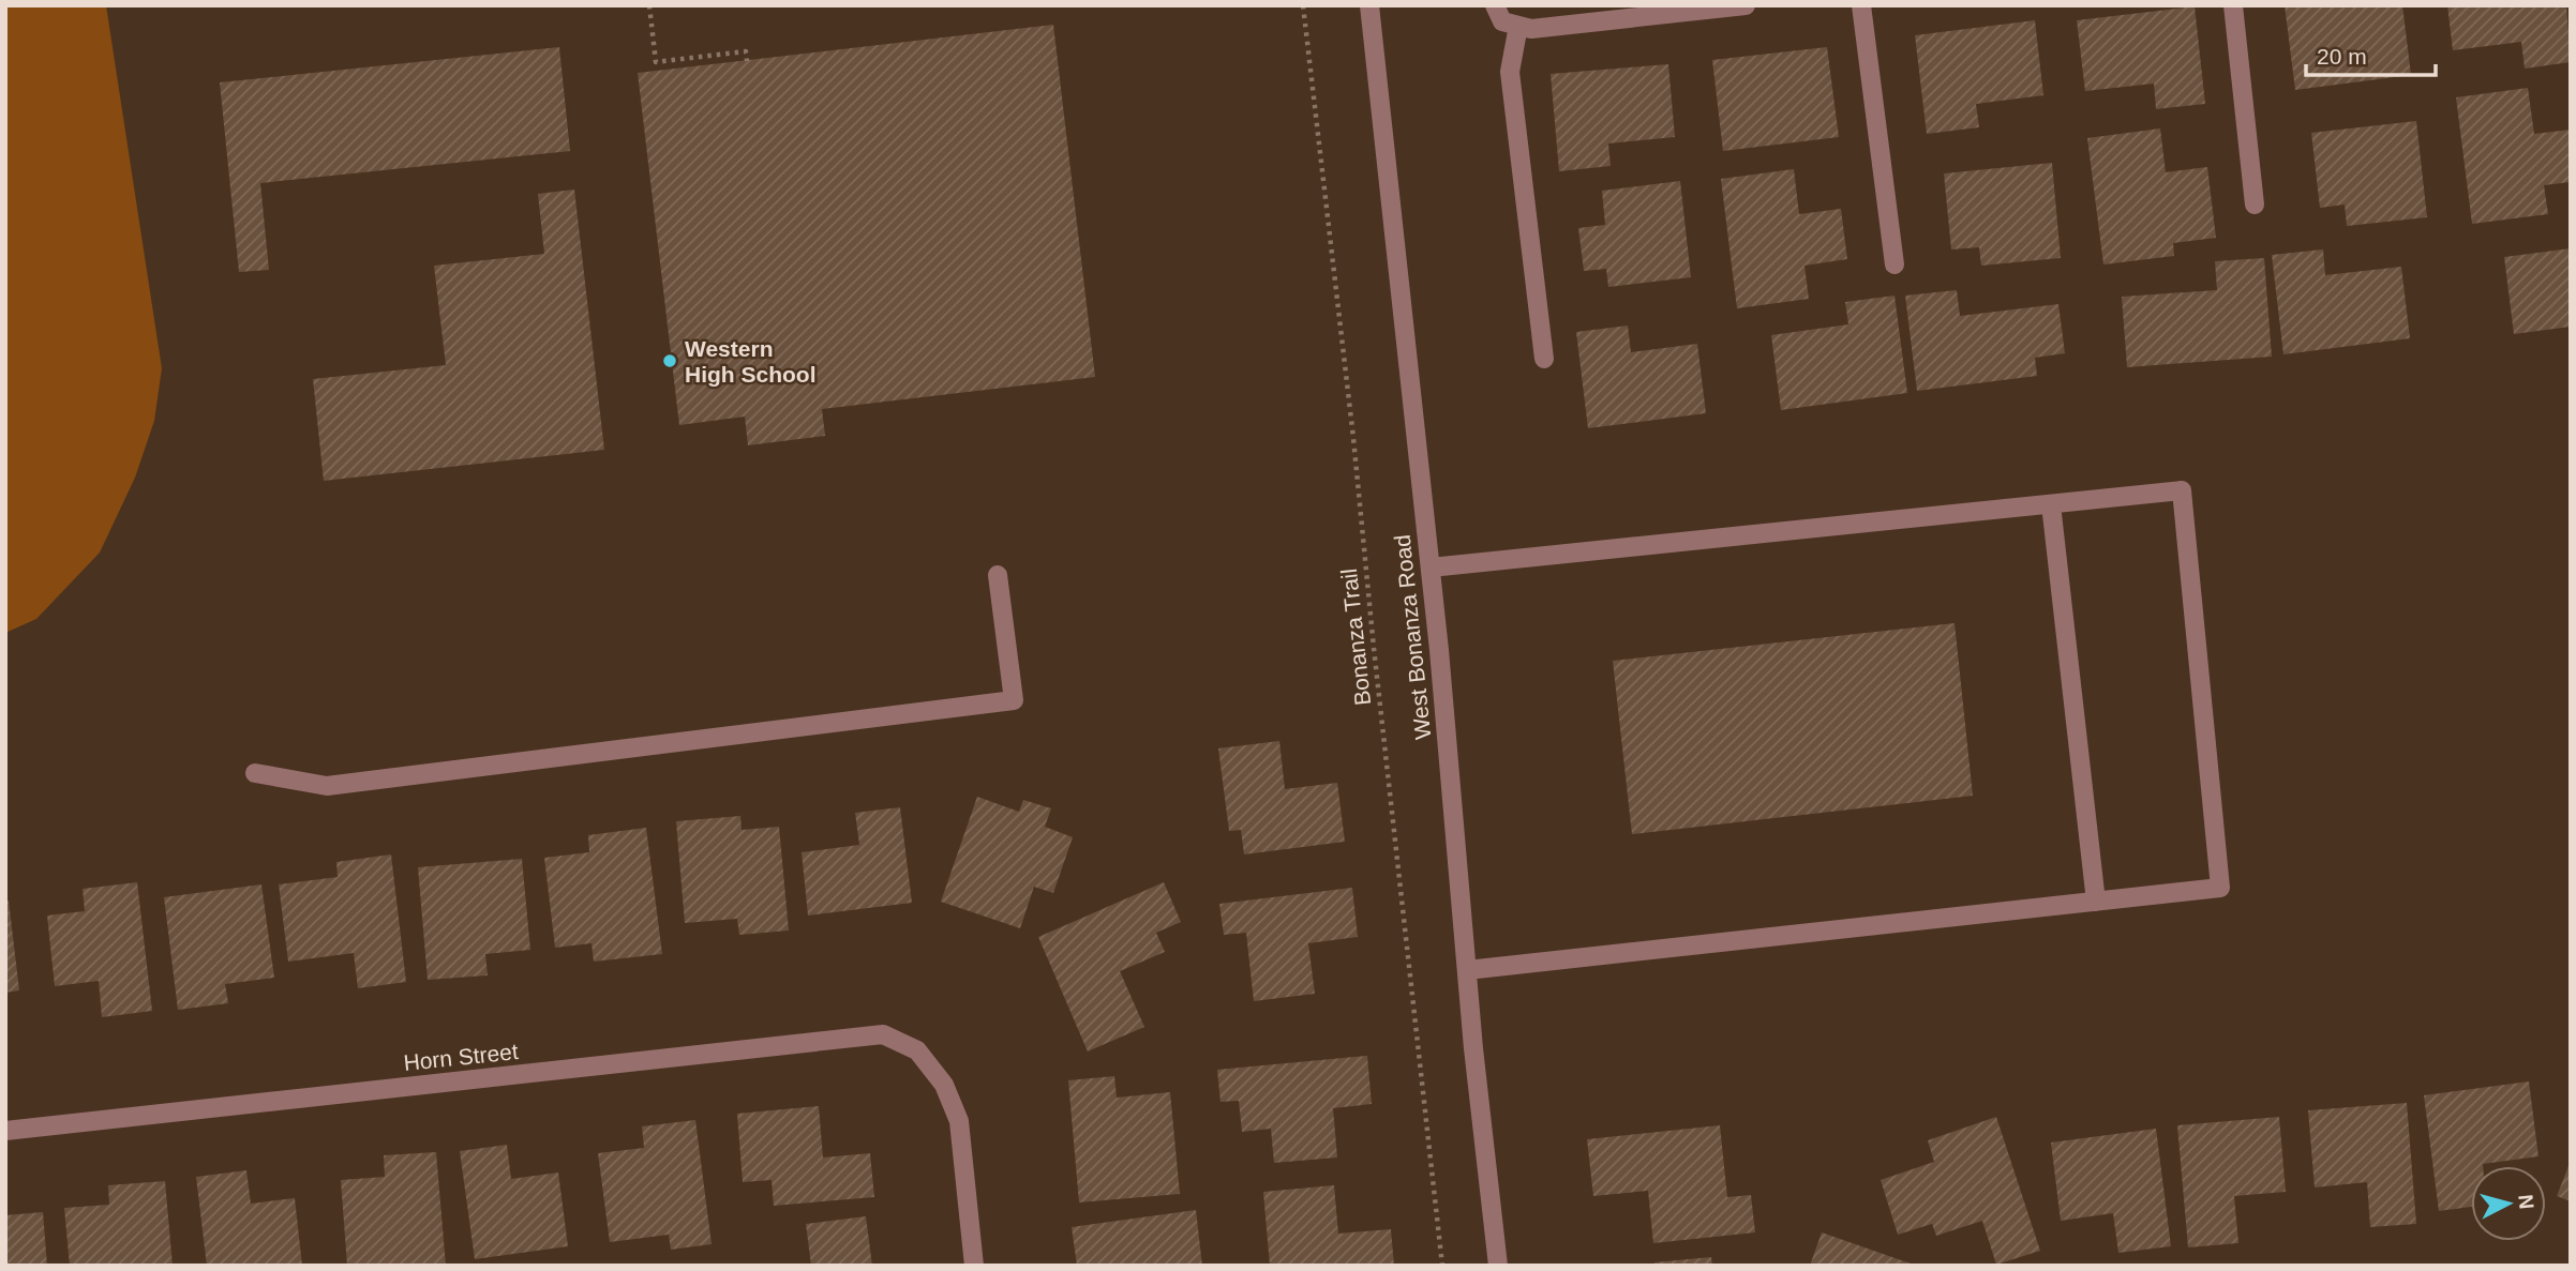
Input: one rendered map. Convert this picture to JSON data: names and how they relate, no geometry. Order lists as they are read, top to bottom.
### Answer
{
  "streets": {
    "street": ["West Bonanza Road", "Horn Street"],
    "path": ["Bonanza Trail"]
  },
  "places": ["Western High School"],
  "scale_bar": "20 m",
  "north": "right"
}
